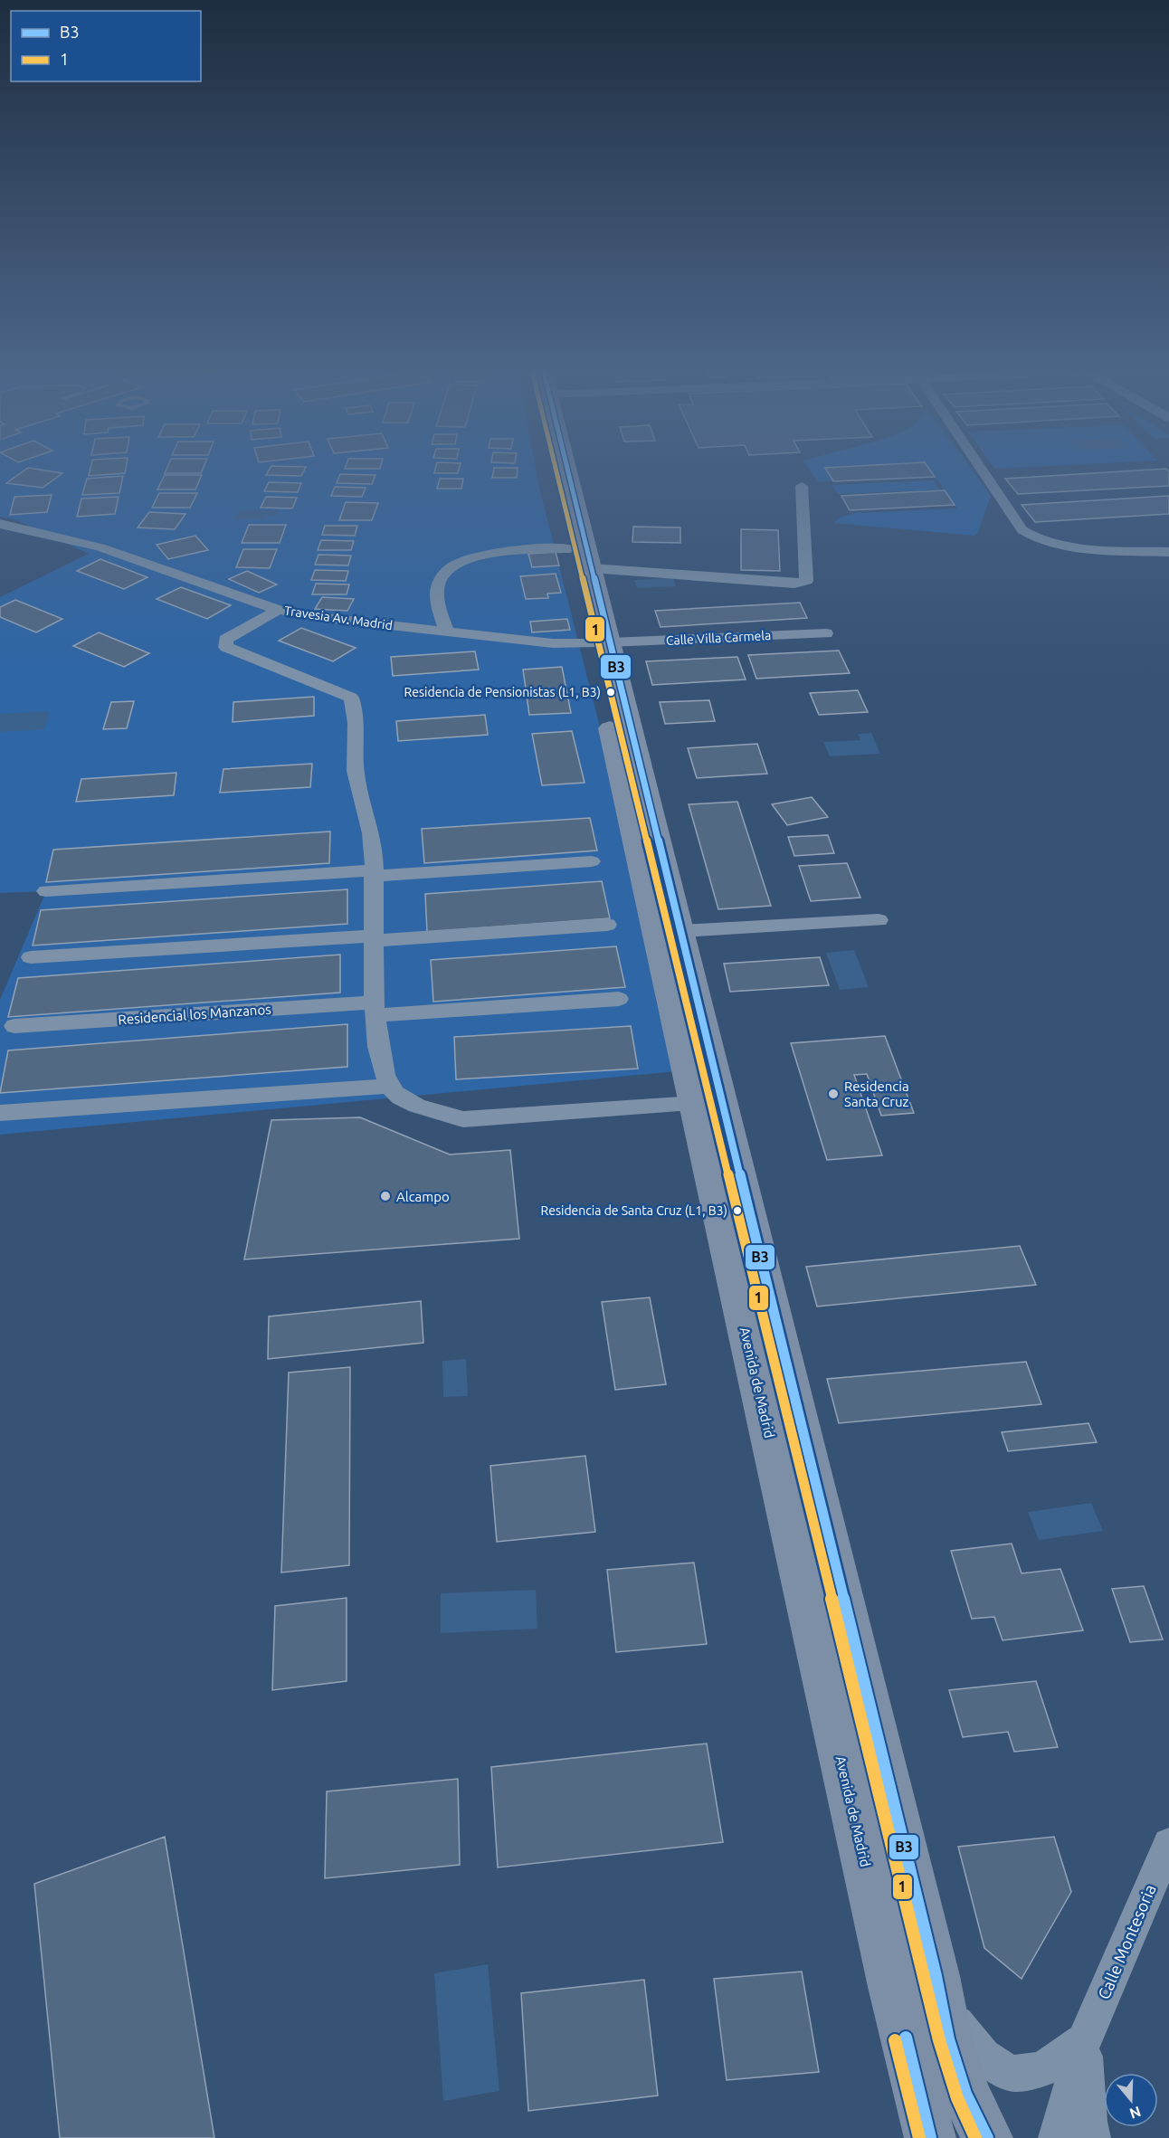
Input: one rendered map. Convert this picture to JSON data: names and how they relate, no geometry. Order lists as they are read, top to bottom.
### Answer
{
  "streets": {
    "main road": ["Avenida de Madrid"],
    "street": [
      "Travesia Av. Madrid",
      "Calle Villa Carmela",
      "Residencial los Manzanos",
      "Calle Montesoria"
    ]
  },
  "crossings": [
    ["Travesia Av. Madrid", "Calle Villa Carmela"],
    ["Travesia Av. Madrid", "Avenida de Madrid"],
    ["Calle Villa Carmela", "Avenida de Madrid"]
  ],
  "places": [
    "Residencia de Pensionistas (L1, B3)",
    "Residencia Santa Cruz",
    "Alcampo",
    "Residencia de Santa Cruz (L1, B3)"
  ],
  "lines": ["transit line B3", "transit line 1"],
  "legend": ["B3", "1"],
  "north": "bottom"
}
